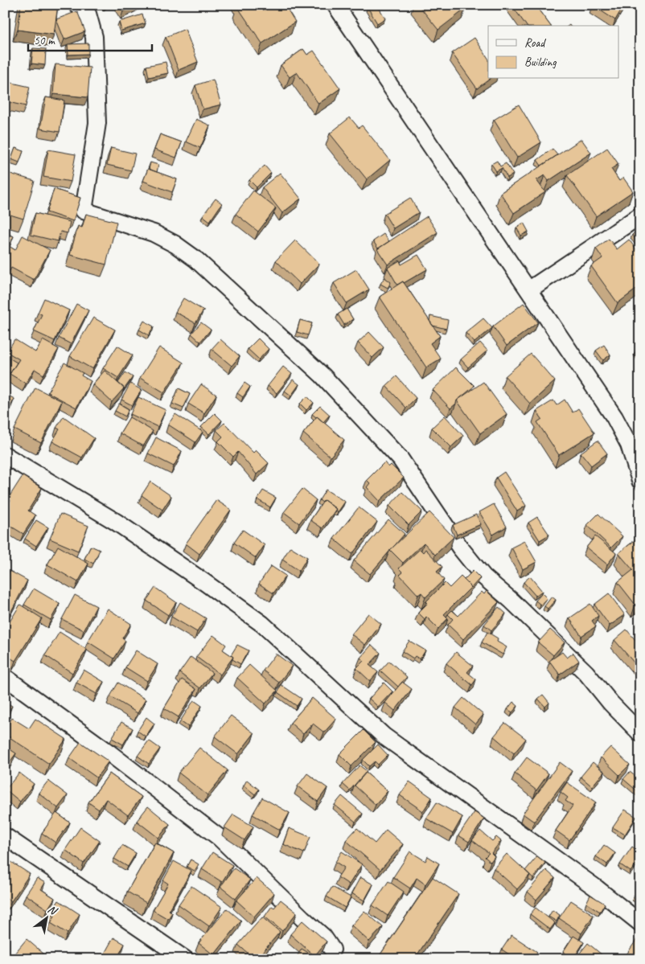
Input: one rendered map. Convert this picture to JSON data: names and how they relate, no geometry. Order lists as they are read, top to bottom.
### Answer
{
  "legend": ["Road", "Building"],
  "scale_bar": "50 m",
  "north": "top right"
}
